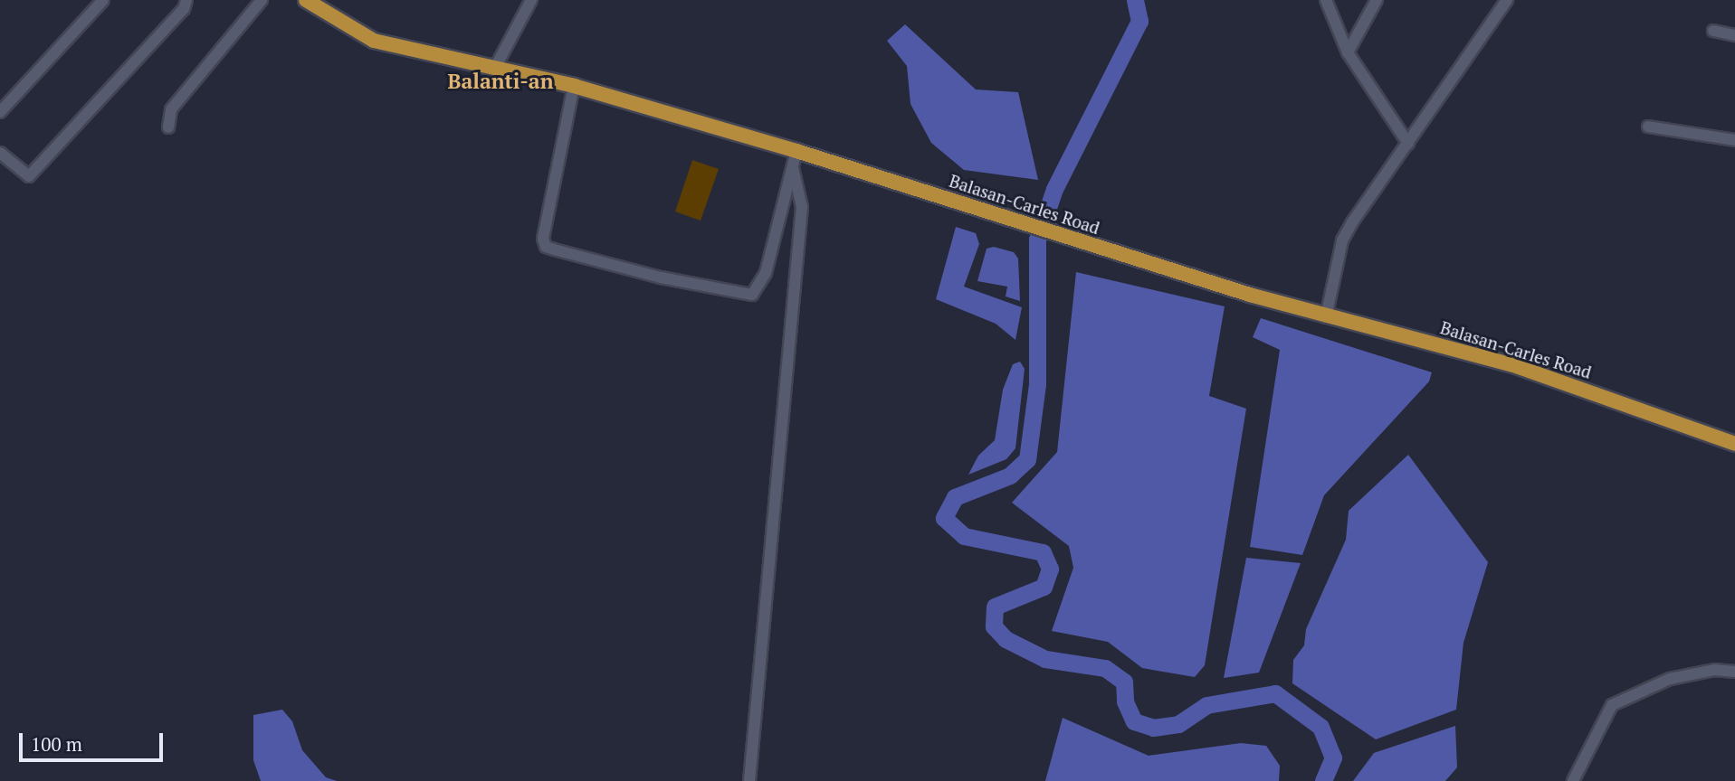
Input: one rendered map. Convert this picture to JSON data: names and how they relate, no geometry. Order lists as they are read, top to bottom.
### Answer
{
  "streets": {
    "main road": ["Balasan-Carles Road"]
  },
  "districts": ["Balanti-an"],
  "scale_bar": "100 m"
}
